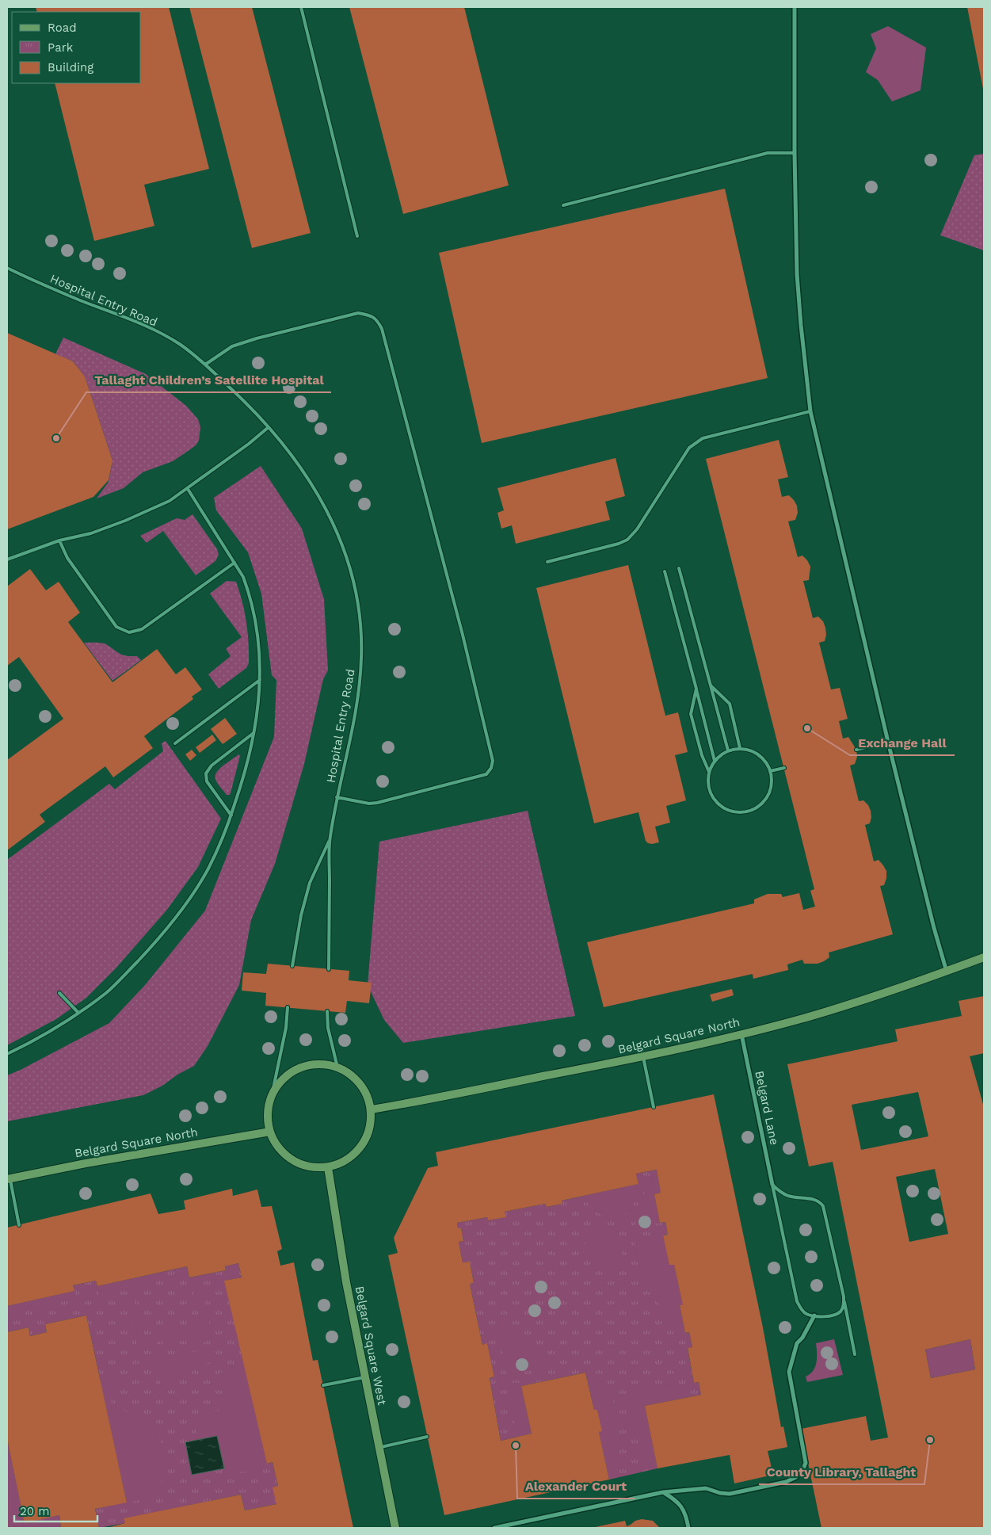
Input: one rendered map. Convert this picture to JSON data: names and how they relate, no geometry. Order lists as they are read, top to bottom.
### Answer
{
  "streets": {
    "street": ["Belgard Square North", "Belgard Lane", "Belgard Square West"],
    "lane": ["Hospital Entry Road"]
  },
  "crossings": [
    ["Belgard Square North", "Belgard Lane"],
    ["Belgard Square North", "Belgard Square West"]
  ],
  "places": [
    "Tallaght Children’s Satellite Hospital",
    "Exchange Hall",
    "County Library, Tallaght",
    "Alexander Court"
  ],
  "legend": ["Road", "Park", "Building"],
  "scale_bar": "20 m"
}
